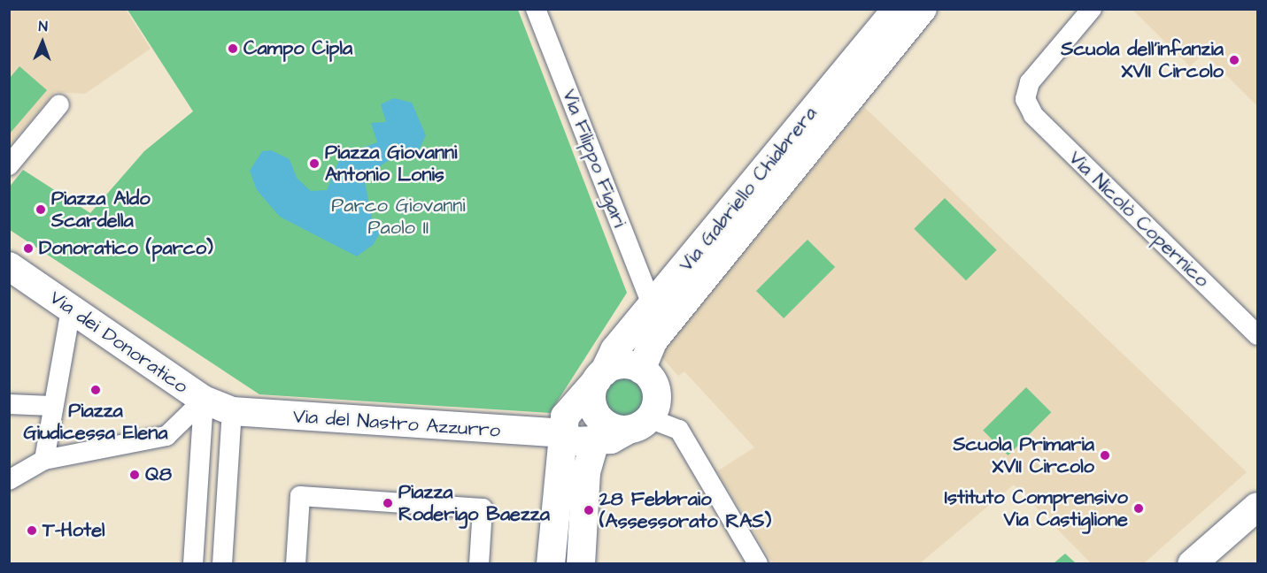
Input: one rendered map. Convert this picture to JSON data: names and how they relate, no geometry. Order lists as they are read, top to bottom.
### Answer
{
  "streets": {
    "street": [
      "Via Filippo Figari",
      "Via Gabriello Chiabrera",
      "Via Nicolò Copernico",
      "Via dei Donoratico",
      "Via del Nastro Azzurro"
    ]
  },
  "crossings": [
    ["Via Filippo Figari", "Via Gabriello Chiabrera"],
    ["Via Gabriello Chiabrera", "Via del Nastro Azzurro"],
    ["Via dei Donoratico", "Via del Nastro Azzurro"]
  ],
  "parks": ["Parco Giovanni Paolo II"],
  "places": [
    "Campo Cipla",
    "Scuola dell'infanzia XVII Circolo",
    "Piazza Giovanni Antonio Lonis",
    "Piazza Aldo Scardella",
    "Donoratico (parco)",
    "Piazza Giudicessa Elena",
    "Scuola Primaria XVII Circolo",
    "Q8",
    "Piazza Roderigo Baezza",
    "Istituto Comprensivo Via Castiglione",
    "28 Febbraio (Assessorato RAS)",
    "T-Hotel"
  ],
  "north": "top"
}
